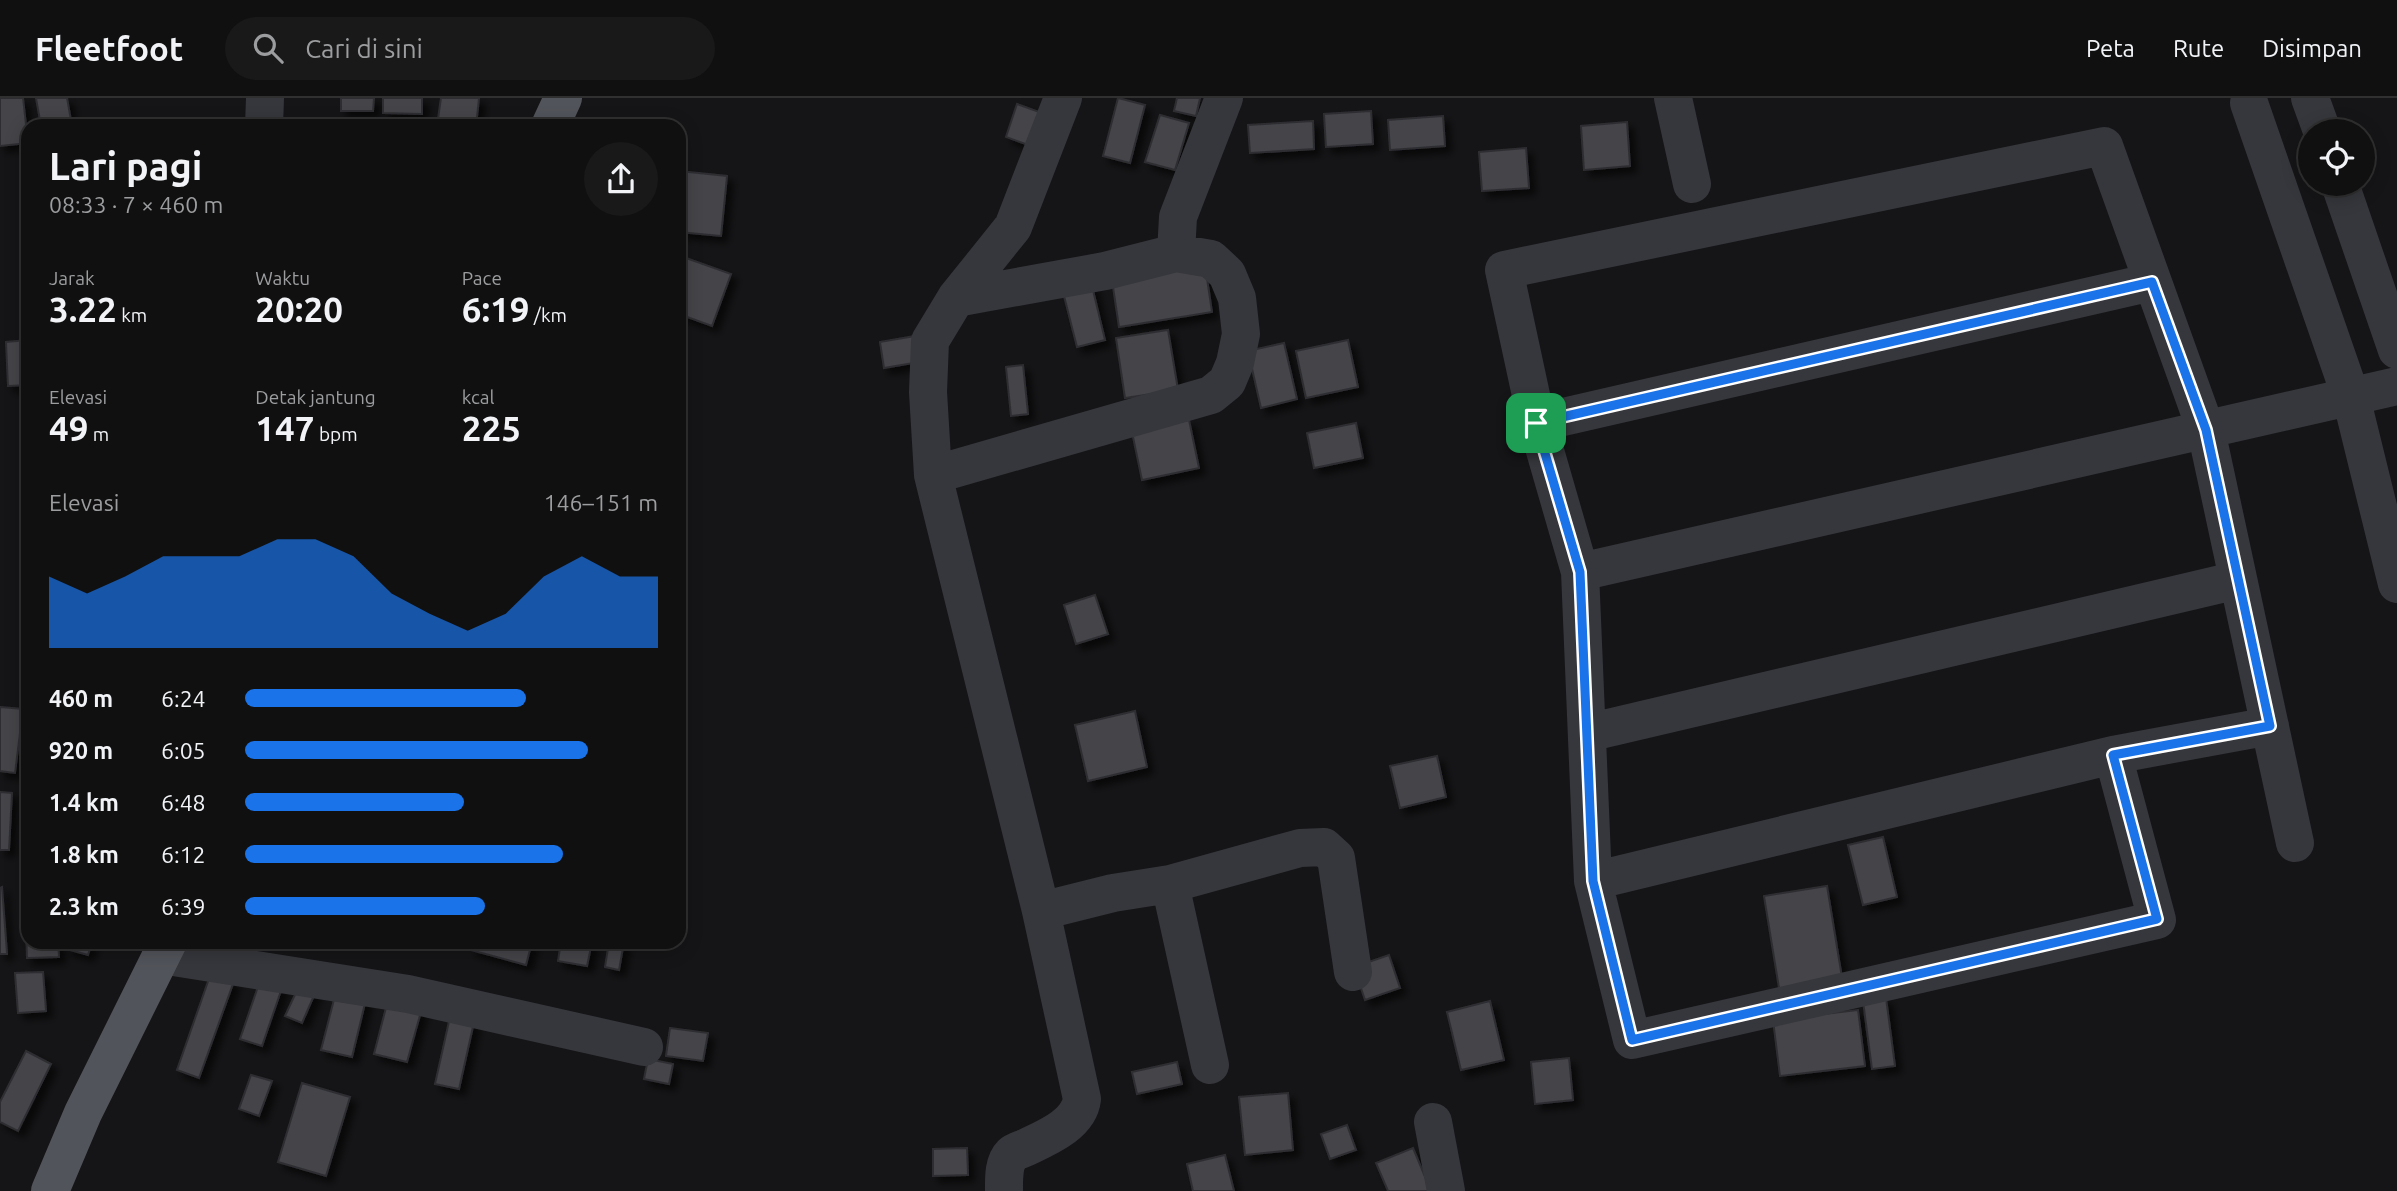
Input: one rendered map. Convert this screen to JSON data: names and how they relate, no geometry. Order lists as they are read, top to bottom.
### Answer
{
  "page": {
    "header": "Fleetfoot",
    "search": "Cari di sini",
    "nav": ["Peta", "Rute", "Disimpan"],
    "heading": ["Lari pagi", "08:33 · 7 × 460 m"],
    "stats": [
      ["Jarak", "3.22 km"],
      ["Waktu", "20:20"],
      ["Pace", "6:19 /km"],
      ["Elevasi", "49 m"],
      ["Detak jantung", "147 bpm"],
      ["kcal", "225"]
    ],
    "chart": ["Elevasi", "146–151 m"],
    "list": [
      {
        "name": "460 m",
        "note": "6:24"
      },
      {
        "name": "920 m",
        "note": "6:05"
      },
      {
        "name": "1.4 km",
        "note": "6:48"
      },
      {
        "name": "1.8 km",
        "note": "6:12"
      },
      {
        "name": "2.3 km",
        "note": "6:39"
      }
    ]
  }
}
